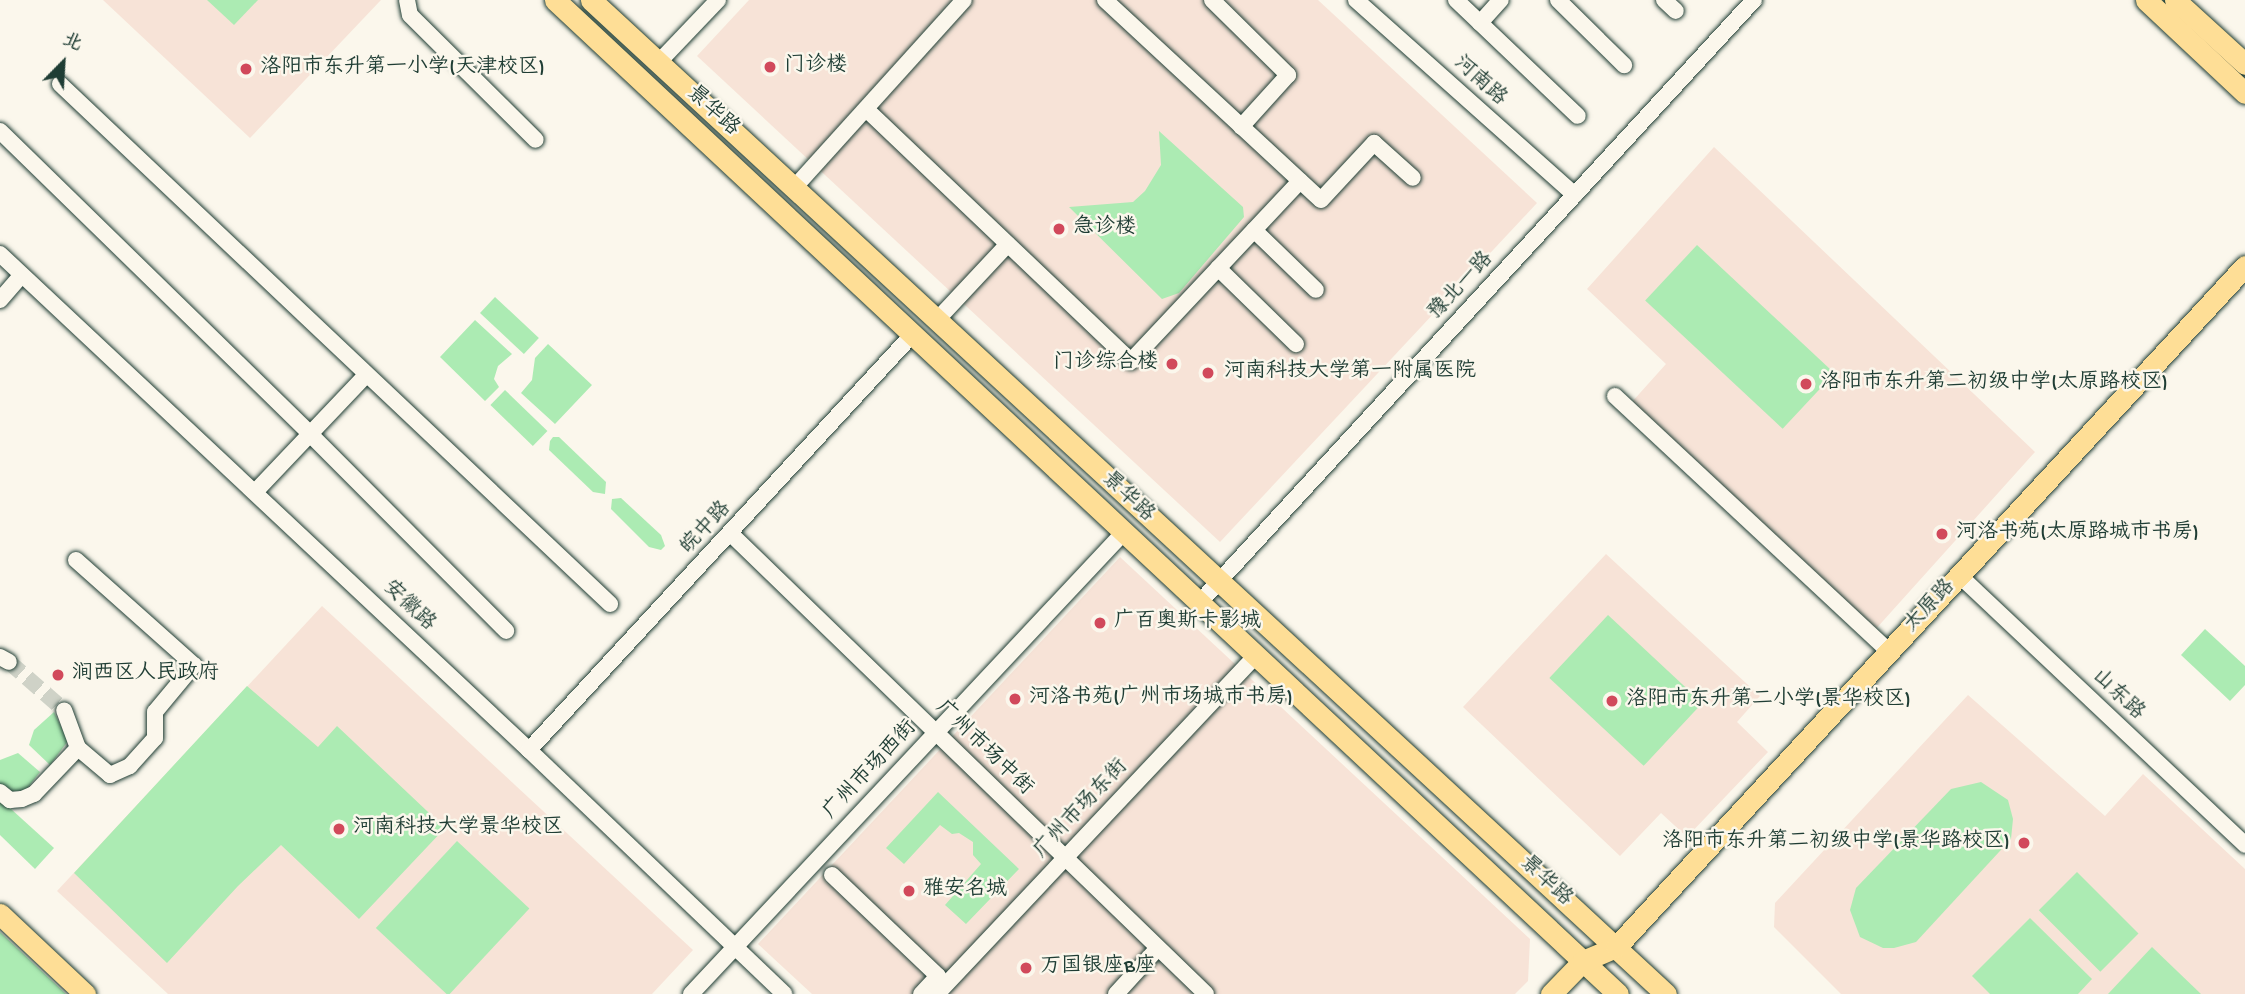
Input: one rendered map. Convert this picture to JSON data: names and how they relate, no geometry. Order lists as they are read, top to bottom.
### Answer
{
  "streets": {
    "main road": ["景华路", "太原路"],
    "street": [
      "河南路",
      "豫北一路",
      "皖中路",
      "安徽路",
      "山东路",
      "广州市场中街",
      "广州市场西街",
      "广州市场东街"
    ]
  },
  "crossings": [
    ["河南路", "豫北一路"],
    ["景华路", "豫北一路"],
    ["景华路", "皖中路"],
    ["景华路", "太原路"],
    ["景华路", "广州市场西街"],
    ["景华路", "广州市场东街"],
    ["皖中路", "安徽路"],
    ["皖中路", "广州市场中街"],
    ["安徽路", "广州市场西街"],
    ["太原路", "山东路"],
    ["广州市场中街", "广州市场西街"],
    ["广州市场中街", "广州市场东街"]
  ],
  "places": [
    "门诊楼",
    "洛阳市东升第一小学(天津校区)",
    "急诊楼",
    "门诊综合楼",
    "河南科技大学第一附属医院",
    "洛阳市东升第二初级中学(太原路校区)",
    "河洛书苑(太原路城市书房)",
    "广百奥斯卡影城",
    "涧西区人民政府",
    "河洛书苑(广州市场城市书房)",
    "洛阳市东升第二小学(景华校区)",
    "河南科技大学景华校区",
    "洛阳市东升第二初级中学(景华路校区)",
    "雅安名城",
    "万国银座B座"
  ],
  "north": "top right"
}
